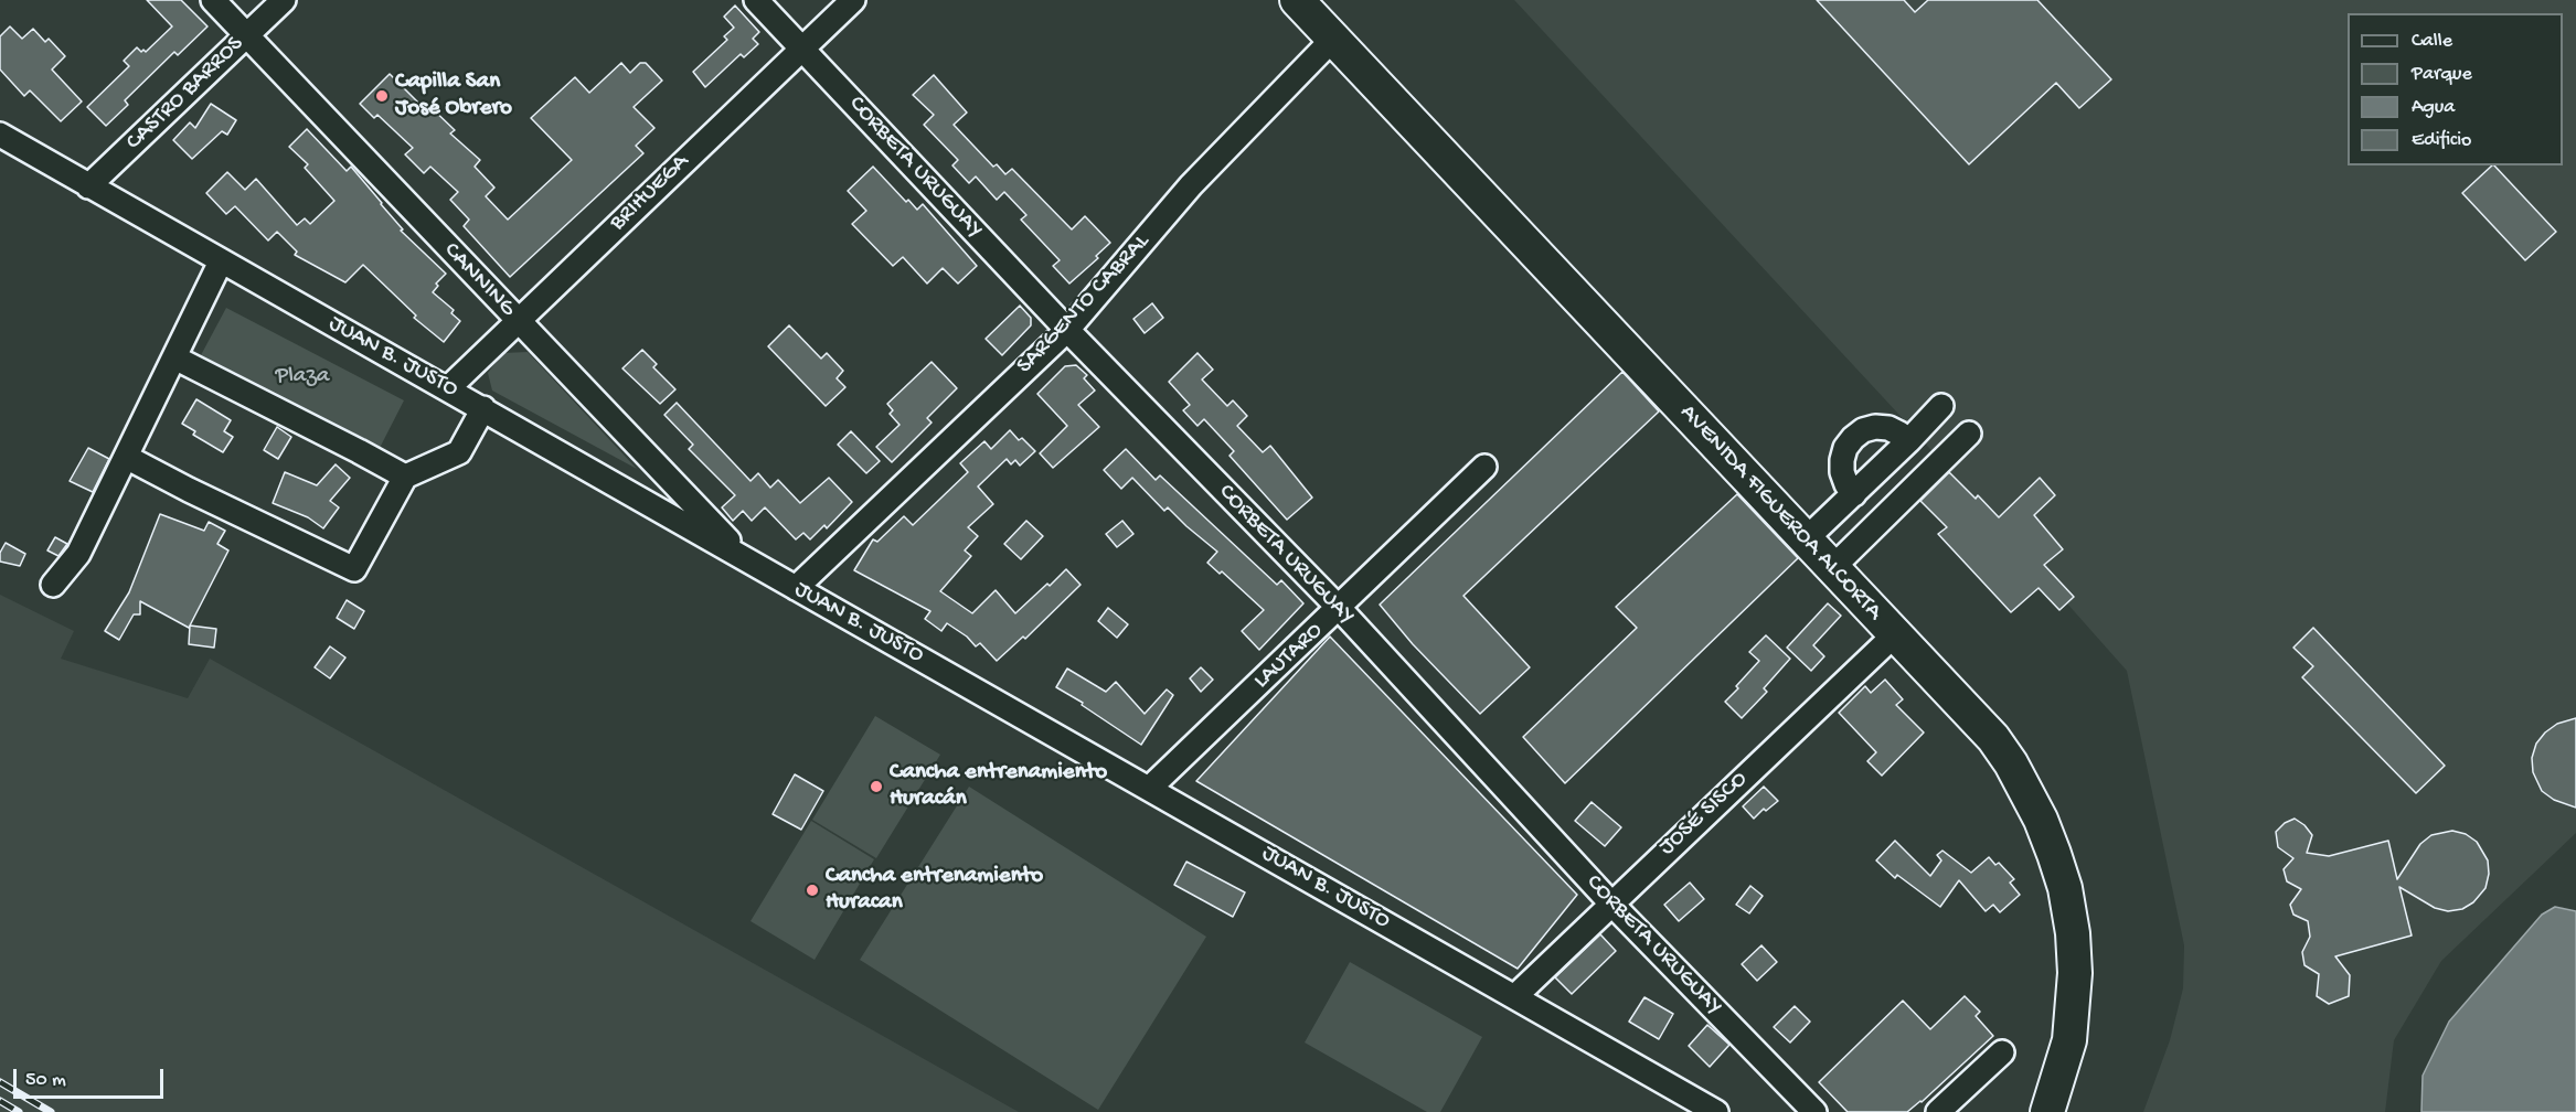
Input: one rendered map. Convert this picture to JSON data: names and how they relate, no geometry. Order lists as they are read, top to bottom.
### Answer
{
  "streets": {
    "main road": ["AVENIDA FIGUEROA ALCORTA"],
    "street": [
      "CASTRO BARROS",
      "CORBETA URUGUAY",
      "BRIHUEGA",
      "CANNING",
      "SARGENTO CABRAL",
      "JUAN B. JUSTO",
      "LAUTARO",
      "JOSÉ SISCO"
    ]
  },
  "crossings": [
    ["CASTRO BARROS", "CANNING"],
    ["CASTRO BARROS", "JUAN B. JUSTO"],
    ["CORBETA URUGUAY", "BRIHUEGA"],
    ["CORBETA URUGUAY", "SARGENTO CABRAL"],
    ["CORBETA URUGUAY", "LAUTARO"],
    ["CORBETA URUGUAY", "JOSÉ SISCO"],
    ["BRIHUEGA", "CANNING"],
    ["BRIHUEGA", "JUAN B. JUSTO"],
    ["CANNING", "JUAN B. JUSTO"],
    ["SARGENTO CABRAL", "JUAN B. JUSTO"],
    ["SARGENTO CABRAL", "AVENIDA FIGUEROA ALCORTA"],
    ["JUAN B. JUSTO", "LAUTARO"],
    ["JUAN B. JUSTO", "JOSÉ SISCO"],
    ["AVENIDA FIGUEROA ALCORTA", "JOSÉ SISCO"]
  ],
  "parks": ["Plaza"],
  "places": ["Capilla San José Obrero", "Cancha entrenamiento Huracán", "Cancha entrenamiento Huracan"],
  "legend": [
    "Calle",
    "Parque",
    "Agua",
    "Edificio"
  ],
  "scale_bar": "50 m"
}
